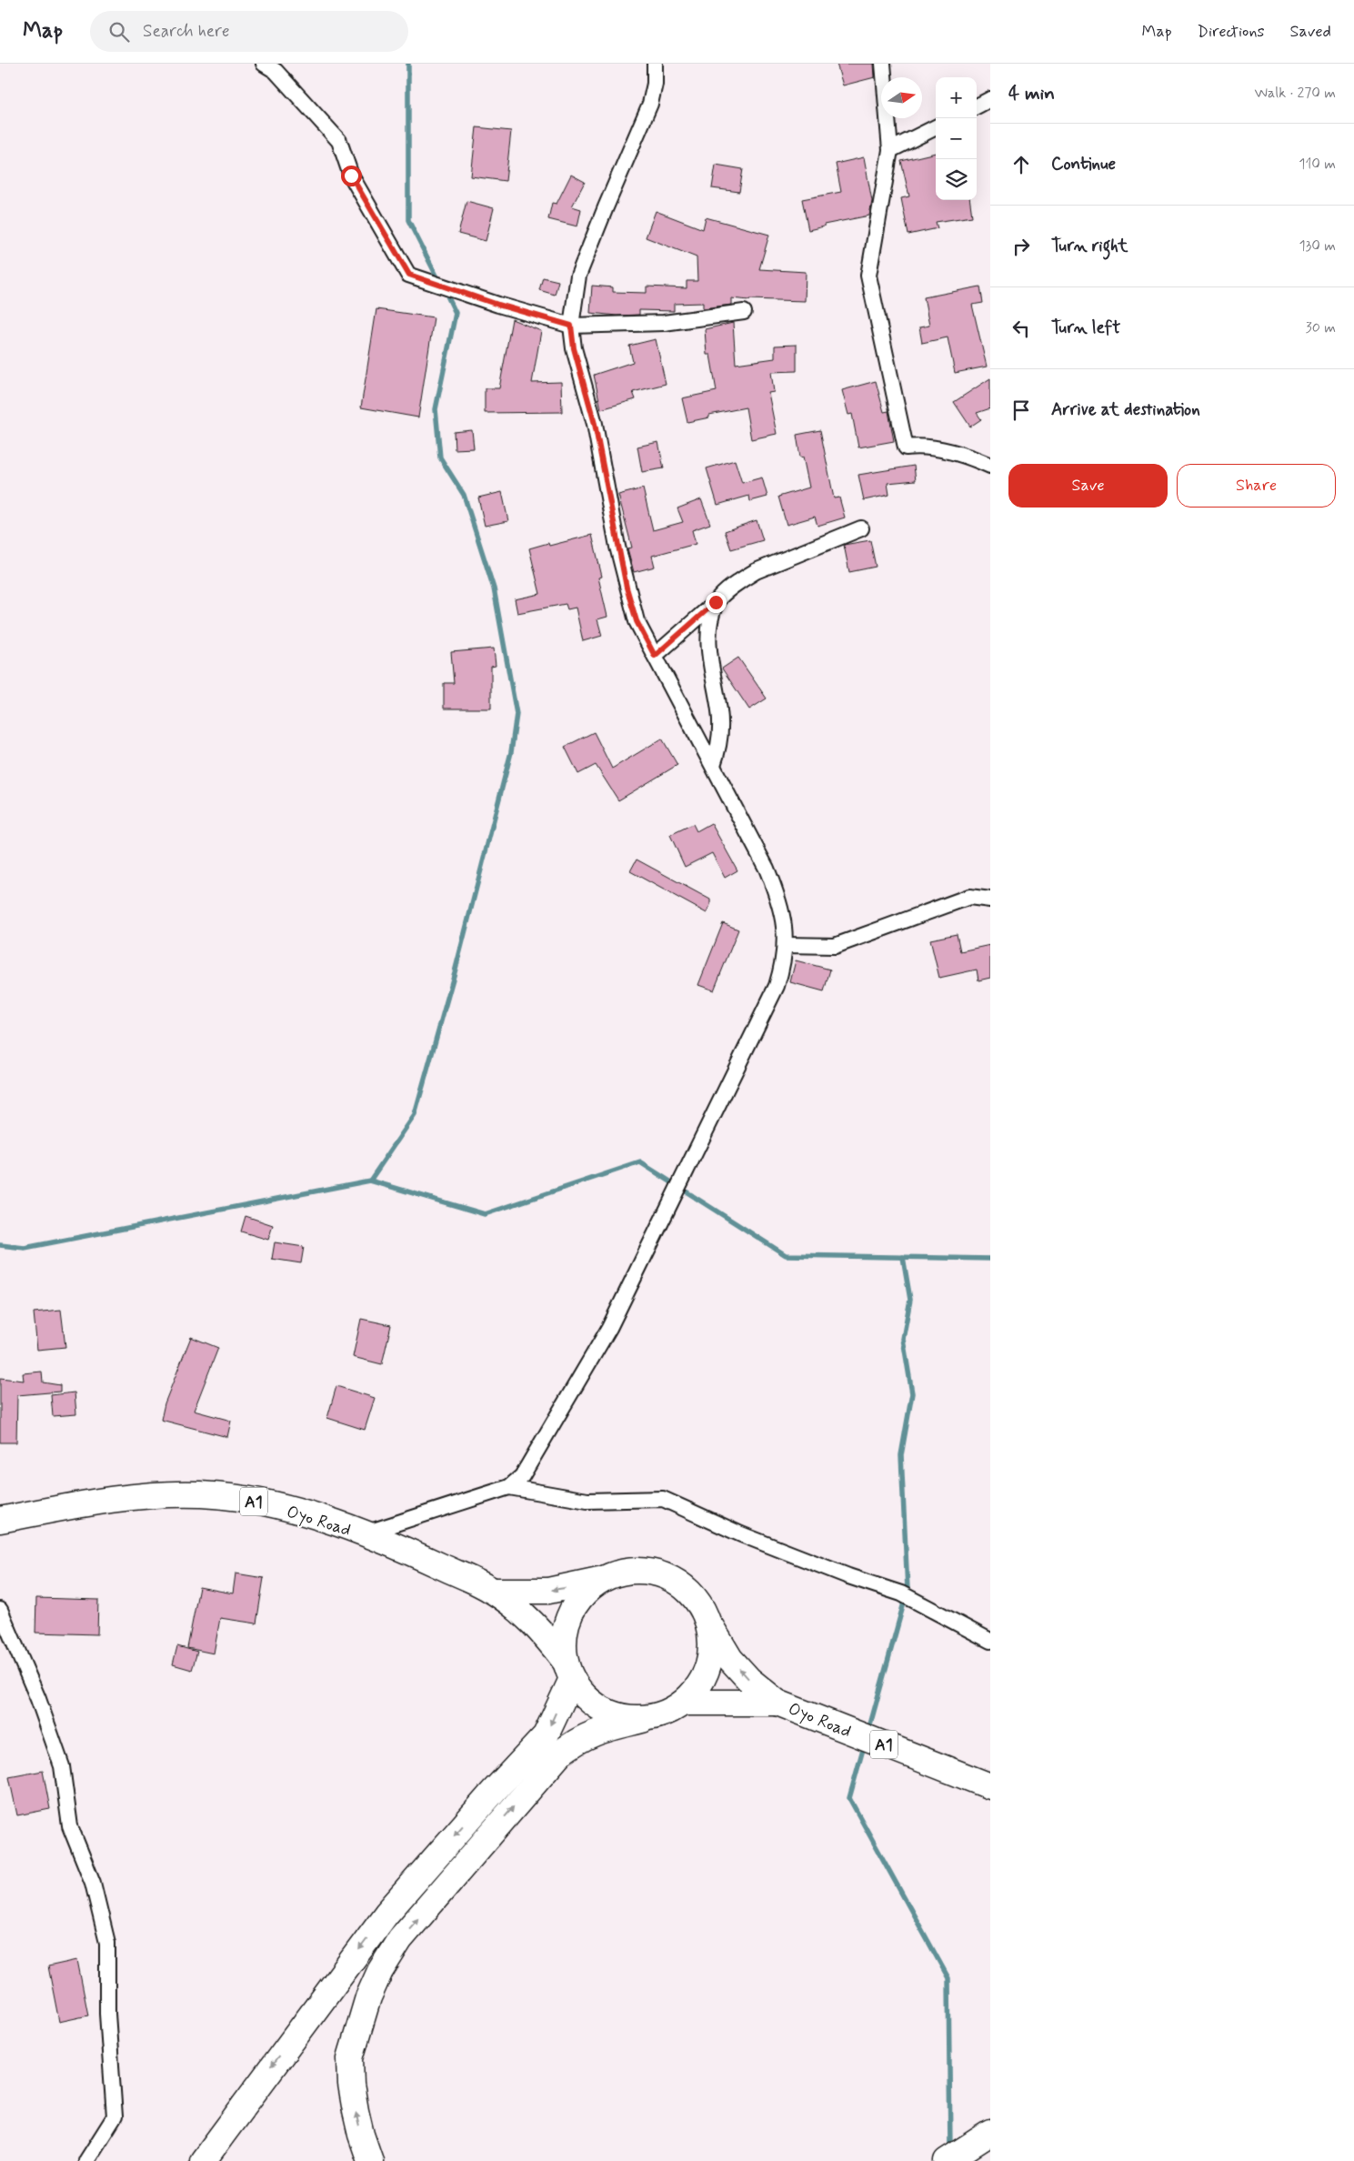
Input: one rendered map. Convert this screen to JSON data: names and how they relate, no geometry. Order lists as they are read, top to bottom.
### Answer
{
  "streets": {
    "highway": ["A1", "Oyo Road"]
  },
  "north": "right",
  "page": {
    "header": "Map",
    "search": "Search here",
    "nav": ["Map", "Directions", "Saved"],
    "heading": ["4 min", "Walk · 270 m"],
    "map_buttons": ["+", "−"],
    "list": [
      ["Continue", "110 m"],
      ["Turn right", "130 m"],
      ["Turn left", "30 m"],
      "Arrive at destination"
    ],
    "buttons": ["Save", "Share"]
  }
}
